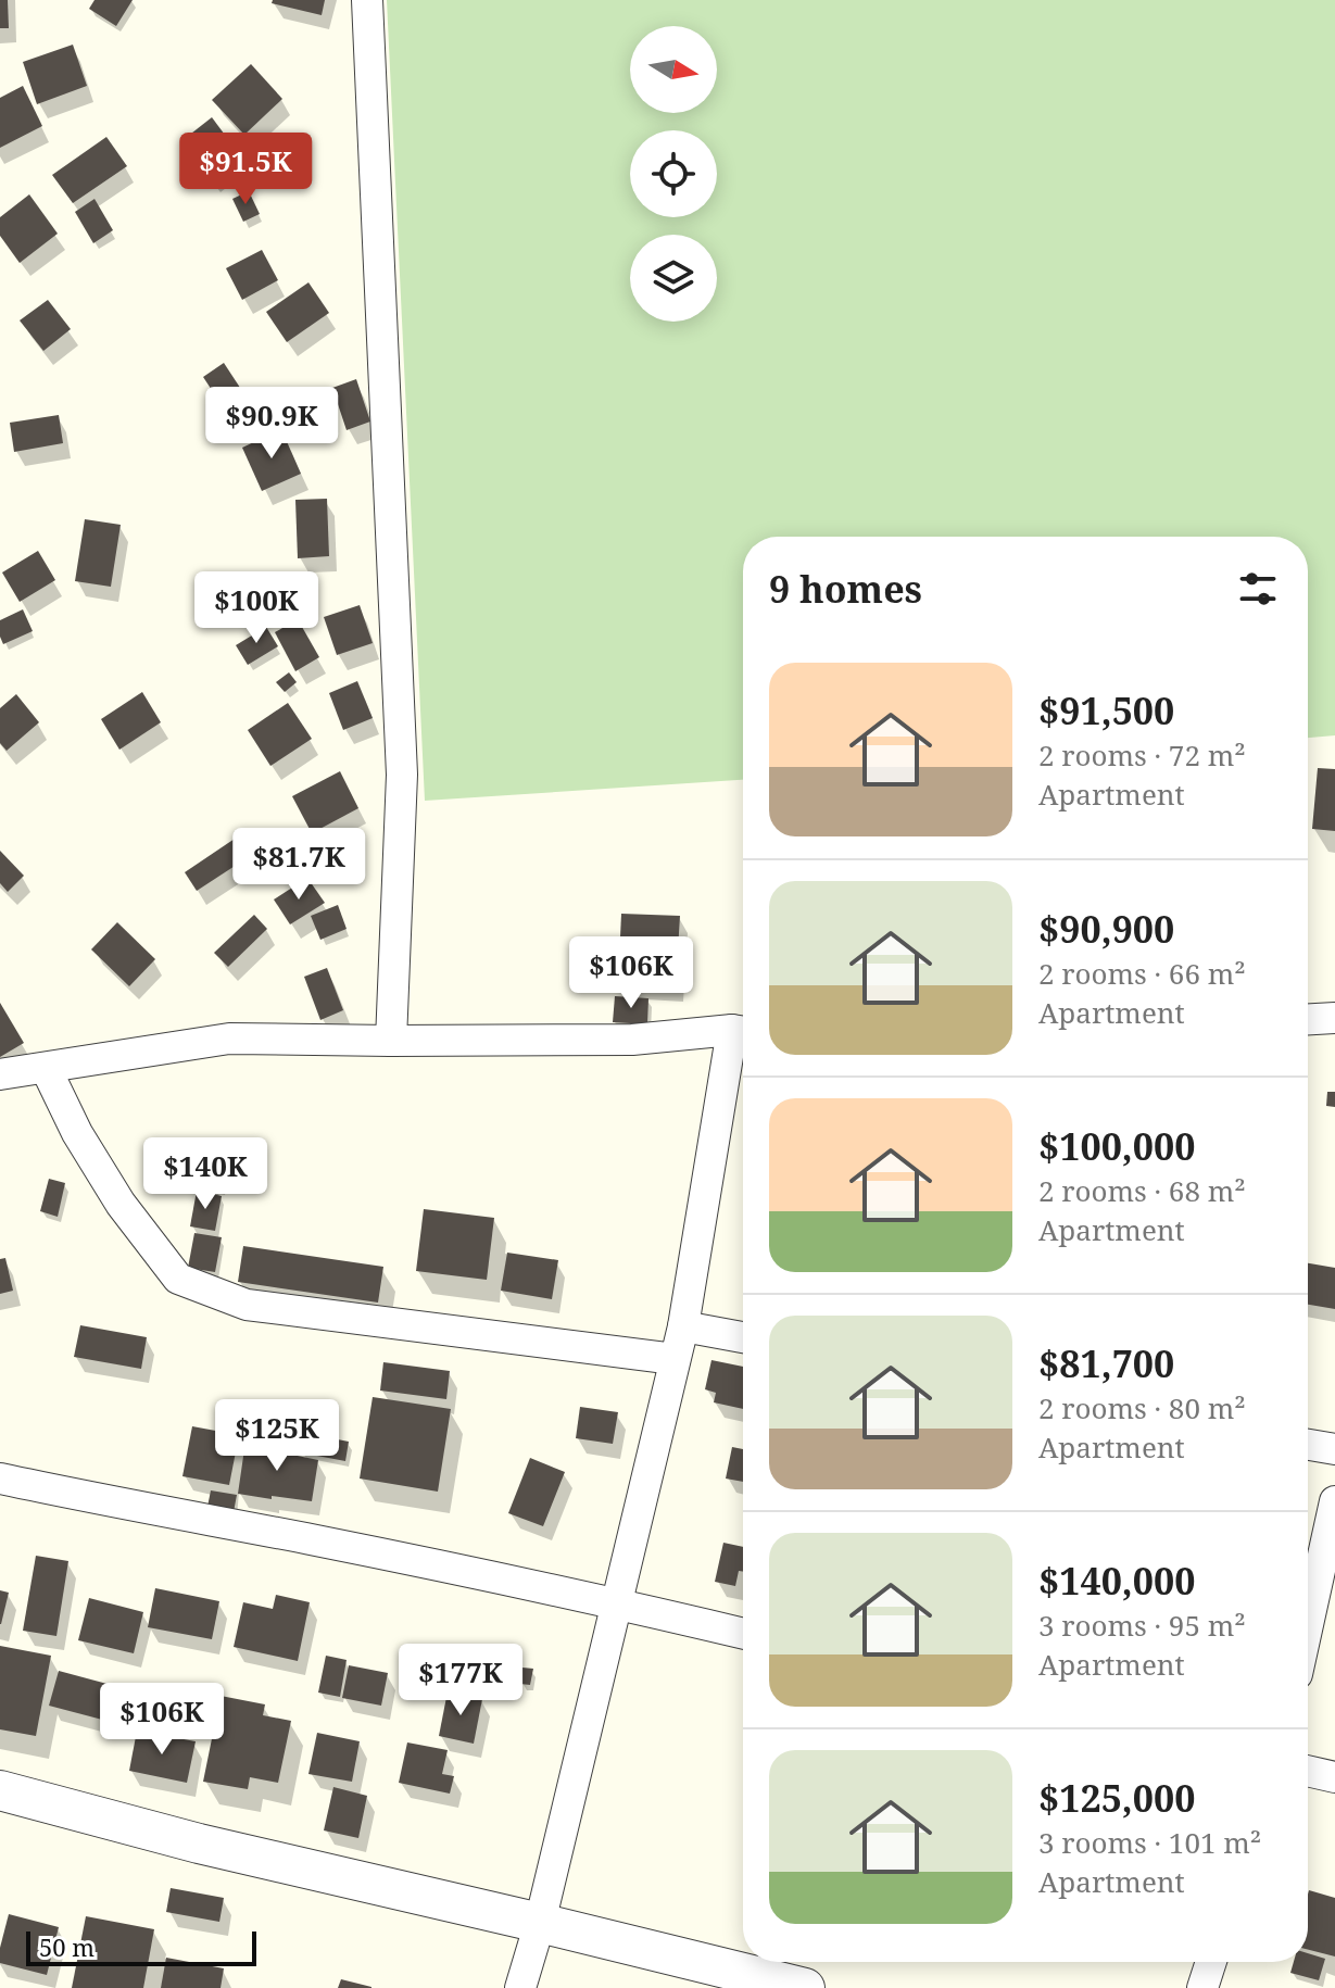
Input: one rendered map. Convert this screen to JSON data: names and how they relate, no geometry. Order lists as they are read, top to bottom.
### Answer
{
  "scale_bar": "50 m",
  "north": "right",
  "page": {
    "price": [
      "$91.5K",
      "$90.9K",
      "$100K",
      "$81.7K",
      "$106K",
      "$140K",
      "$125K",
      "$177K",
      "$106K"
    ],
    "heading": "9 homes",
    "list": [
      {
        "name": "$91,500",
        "note": "2 rooms · 72 m² · Apartment"
      },
      {
        "name": "$90,900",
        "note": "2 rooms · 66 m² · Apartment"
      },
      {
        "name": "$100,000",
        "note": "2 rooms · 68 m² · Apartment"
      },
      {
        "name": "$81,700",
        "note": "2 rooms · 80 m² · Apartment"
      },
      {
        "name": "$140,000",
        "note": "3 rooms · 95 m² · Apartment"
      },
      {
        "name": "$125,000",
        "note": "3 rooms · 101 m² · Apartment"
      }
    ],
    "scale": "50 m"
  }
}
